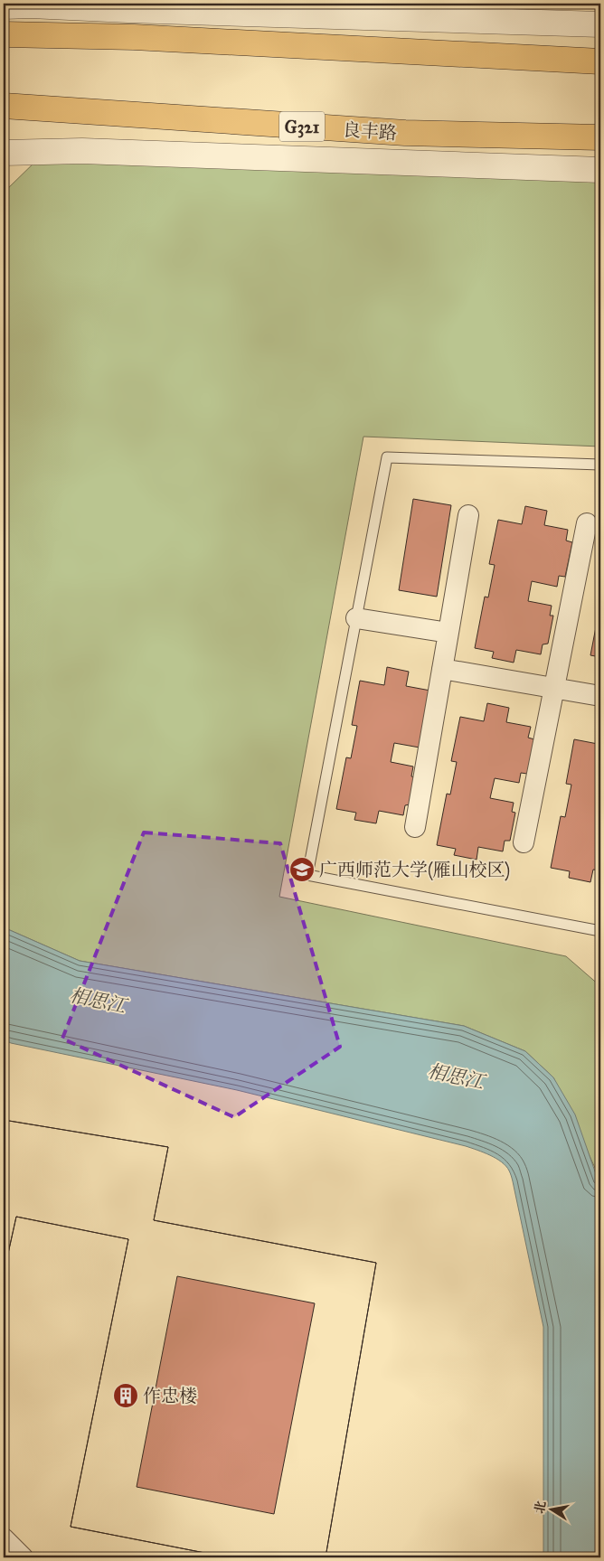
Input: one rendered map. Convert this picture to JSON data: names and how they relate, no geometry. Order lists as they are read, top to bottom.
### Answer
{
  "streets": {
    "highway": ["G321", "良丰路"]
  },
  "water": ["相思江"],
  "places": {
    "school or university": ["广西师范大学(雁山校区)"],
    "building": ["作忠楼"]
  },
  "north": "left"
}
